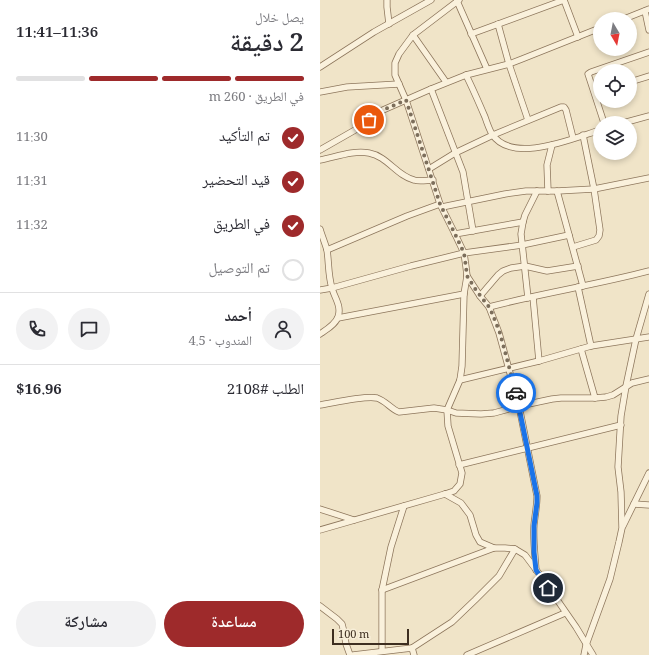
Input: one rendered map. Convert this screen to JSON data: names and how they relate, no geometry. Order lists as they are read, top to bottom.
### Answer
{
  "scale_bar": "100 m",
  "north": "bottom",
  "page": {
    "heading": ["2 دقيقة", "يصل خلال", "11:36–11:41"],
    "panel": [
      "أحمد",
      "المندوب · 4.5",
      "الطلب #2108",
      "$16.96"
    ],
    "bar": "في الطريق · 260 m",
    "list": [
      ["تم التأكيد", "11:30"],
      ["قيد التحضير", "11:31"],
      ["في الطريق", "11:32"],
      "تم التوصيل"
    ],
    "buttons": ["مساعدة", "مشاركة"],
    "scale": "100 m"
  }
}
